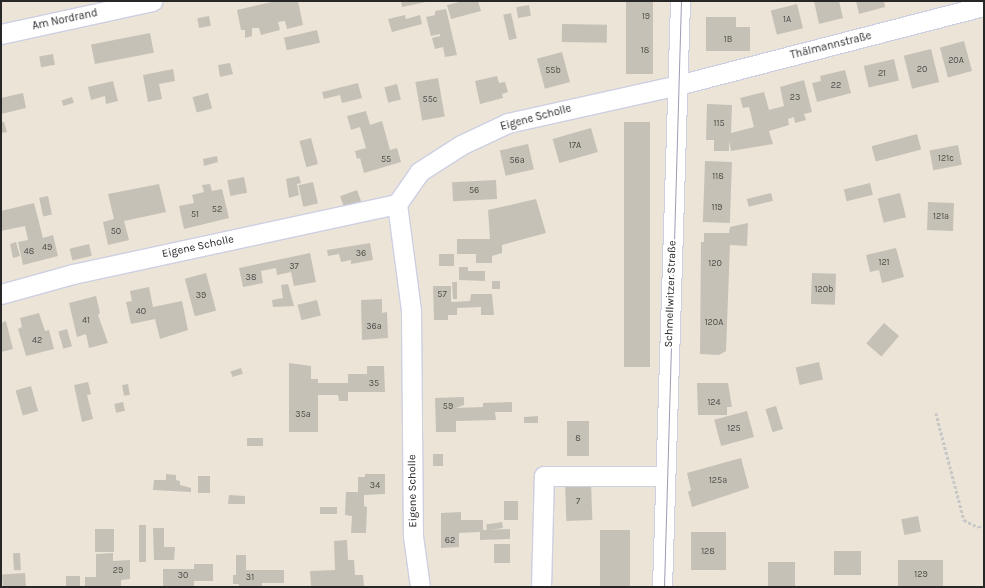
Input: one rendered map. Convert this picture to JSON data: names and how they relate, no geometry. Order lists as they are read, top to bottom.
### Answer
{
  "streets": {
    "street": [
      "Am Nordrand",
      "Thälmannstraße",
      "Eigene Scholle",
      "Schmellwitzer Straße"
    ]
  },
  "crossings": [
    ["Thälmannstraße", "Eigene Scholle"],
    ["Thälmannstraße", "Schmellwitzer Straße"],
    ["Eigene Scholle", "Schmellwitzer Straße"]
  ],
  "house_numbers": [
    "19",
    "1A",
    "1B",
    "18",
    "20A",
    "20",
    "55b",
    "21",
    "22",
    "23",
    "55c",
    "115",
    "17A",
    "121c",
    "55",
    "56a",
    "118",
    "56",
    "119",
    "52",
    "51",
    "121a",
    "50",
    "49",
    "48",
    "36",
    "121",
    "120",
    "37",
    "38",
    "120b",
    "57",
    "39",
    "40",
    "41",
    "120A",
    "36a",
    "42",
    "35",
    "124",
    "59",
    "35a",
    "125",
    "8",
    "125a",
    "34",
    "7",
    "62",
    "128",
    "29",
    "129",
    "30",
    "31"
  ]
}
